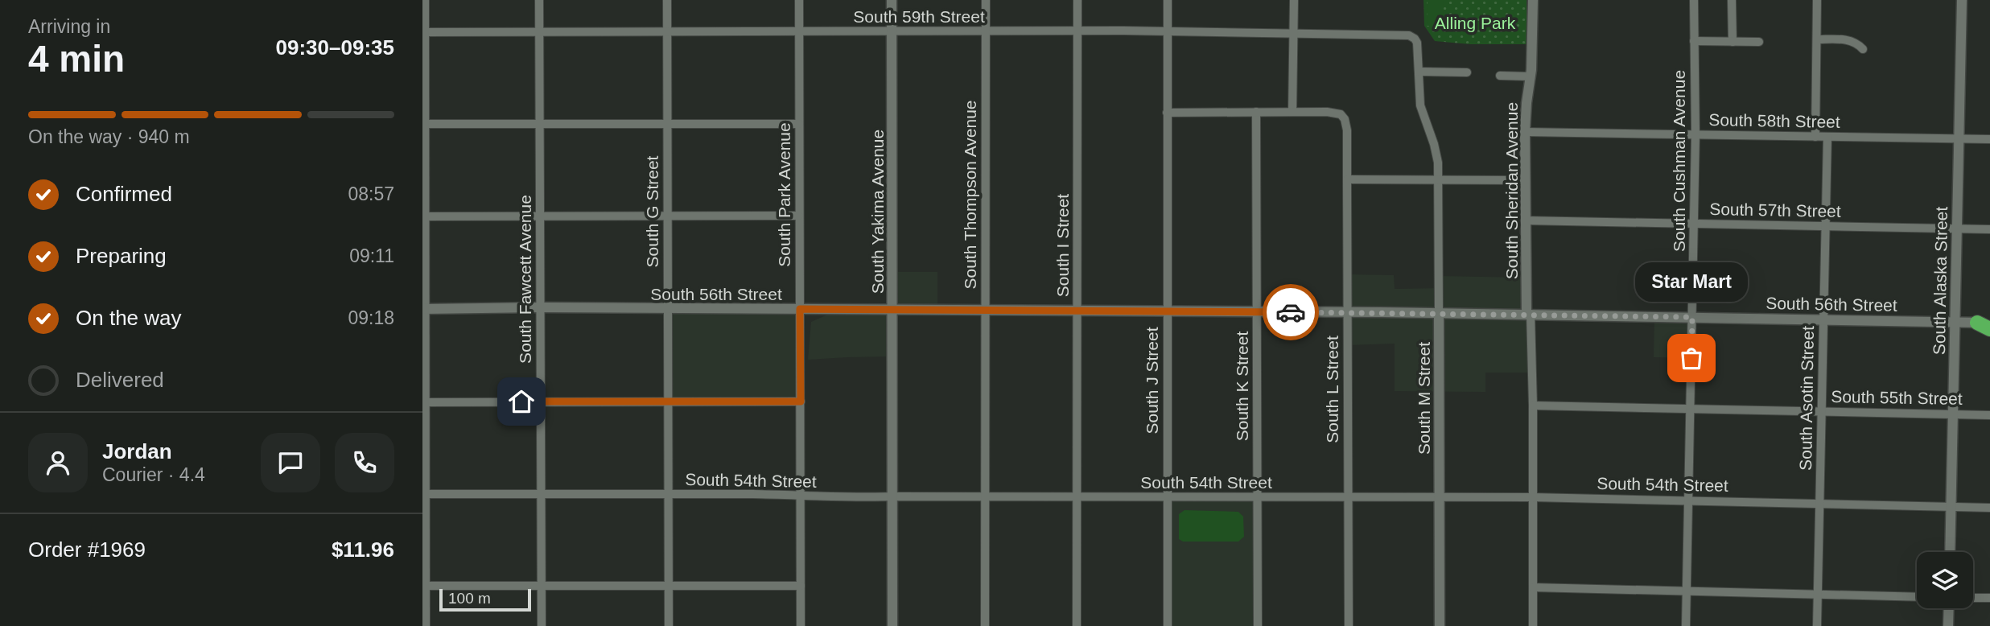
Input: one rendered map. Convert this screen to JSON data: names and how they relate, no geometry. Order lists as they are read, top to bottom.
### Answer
{
  "streets": {
    "main road": [
      "South Sheridan Avenue",
      "South Yakima Avenue",
      "South Alaska Street",
      "South 56th Street",
      "South M Street"
    ],
    "street": [
      "South 59th Street",
      "South 58th Street",
      "South Cushman Avenue",
      "South Park Avenue",
      "South Thompson Avenue",
      "South 57th Street",
      "South G Street",
      "South I Street",
      "South Fawcett Avenue",
      "South J Street",
      "South K Street",
      "South L Street",
      "South 55th Street",
      "South Asotin Street",
      "South 54th Street"
    ]
  },
  "crossings": [
    ["South 59th Street", "South Park Avenue"],
    ["South 59th Street", "South Thompson Avenue"],
    ["South 59th Street", "South G Street"],
    ["South 59th Street", "South Yakima Avenue"],
    ["South 59th Street", "South I Street"],
    ["South 59th Street", "South Fawcett Avenue"],
    ["South 59th Street", "South J Street"],
    ["South 59th Street", "South M Street"],
    ["South 58th Street", "South Cushman Avenue"],
    ["South 58th Street", "South Sheridan Avenue"],
    ["South 58th Street", "South Alaska Street"],
    ["South 58th Street", "South Asotin Street"],
    ["South Cushman Avenue", "South 57th Street"],
    ["South Cushman Avenue", "South 56th Street"],
    ["South Cushman Avenue", "South 55th Street"],
    ["South Cushman Avenue", "South 54th Street"],
    ["South Sheridan Avenue", "South 57th Street"],
    ["South Sheridan Avenue", "South 56th Street"],
    ["South Sheridan Avenue", "South 55th Street"],
    ["South Sheridan Avenue", "South 54th Street"],
    ["South Park Avenue", "South 56th Street"],
    ["South Park Avenue", "South 54th Street"],
    ["South Thompson Avenue", "South 56th Street"],
    ["South Thompson Avenue", "South 54th Street"],
    ["South 57th Street", "South Alaska Street"],
    ["South 57th Street", "South Asotin Street"],
    ["South G Street", "South 56th Street"],
    ["South G Street", "South 54th Street"],
    ["South Yakima Avenue", "South 56th Street"],
    ["South Yakima Avenue", "South 54th Street"],
    ["South I Street", "South 56th Street"],
    ["South I Street", "South 54th Street"],
    ["South Fawcett Avenue", "South 56th Street"],
    ["South Fawcett Avenue", "South 54th Street"],
    ["South Alaska Street", "South 56th Street"],
    ["South Alaska Street", "South 55th Street"],
    ["South Alaska Street", "South 54th Street"],
    ["South 56th Street", "South J Street"],
    ["South 56th Street", "South K Street"],
    ["South 56th Street", "South L Street"],
    ["South 56th Street", "South M Street"],
    ["South 56th Street", "South Asotin Street"],
    ["South J Street", "South 54th Street"],
    ["South K Street", "South 54th Street"],
    ["South L Street", "South 54th Street"],
    ["South 55th Street", "South Asotin Street"],
    ["South M Street", "South 54th Street"],
    ["South Asotin Street", "South 54th Street"]
  ],
  "parks": ["Alling Park"],
  "places": ["Star Mart"],
  "scale_bar": "100 m",
  "page": {
    "heading": ["4 min", "Arriving in", "09:30–09:35"],
    "panel": [
      "Jordan",
      "Courier · 4.4",
      "Order #1969",
      "$11.96"
    ],
    "bar": "On the way · 940 m",
    "list": [
      ["Confirmed", "08:57"],
      ["Preparing", "09:11"],
      ["On the way", "09:18"],
      "Delivered"
    ],
    "bubble": "Star Mart",
    "scale": "100 m"
  }
}
